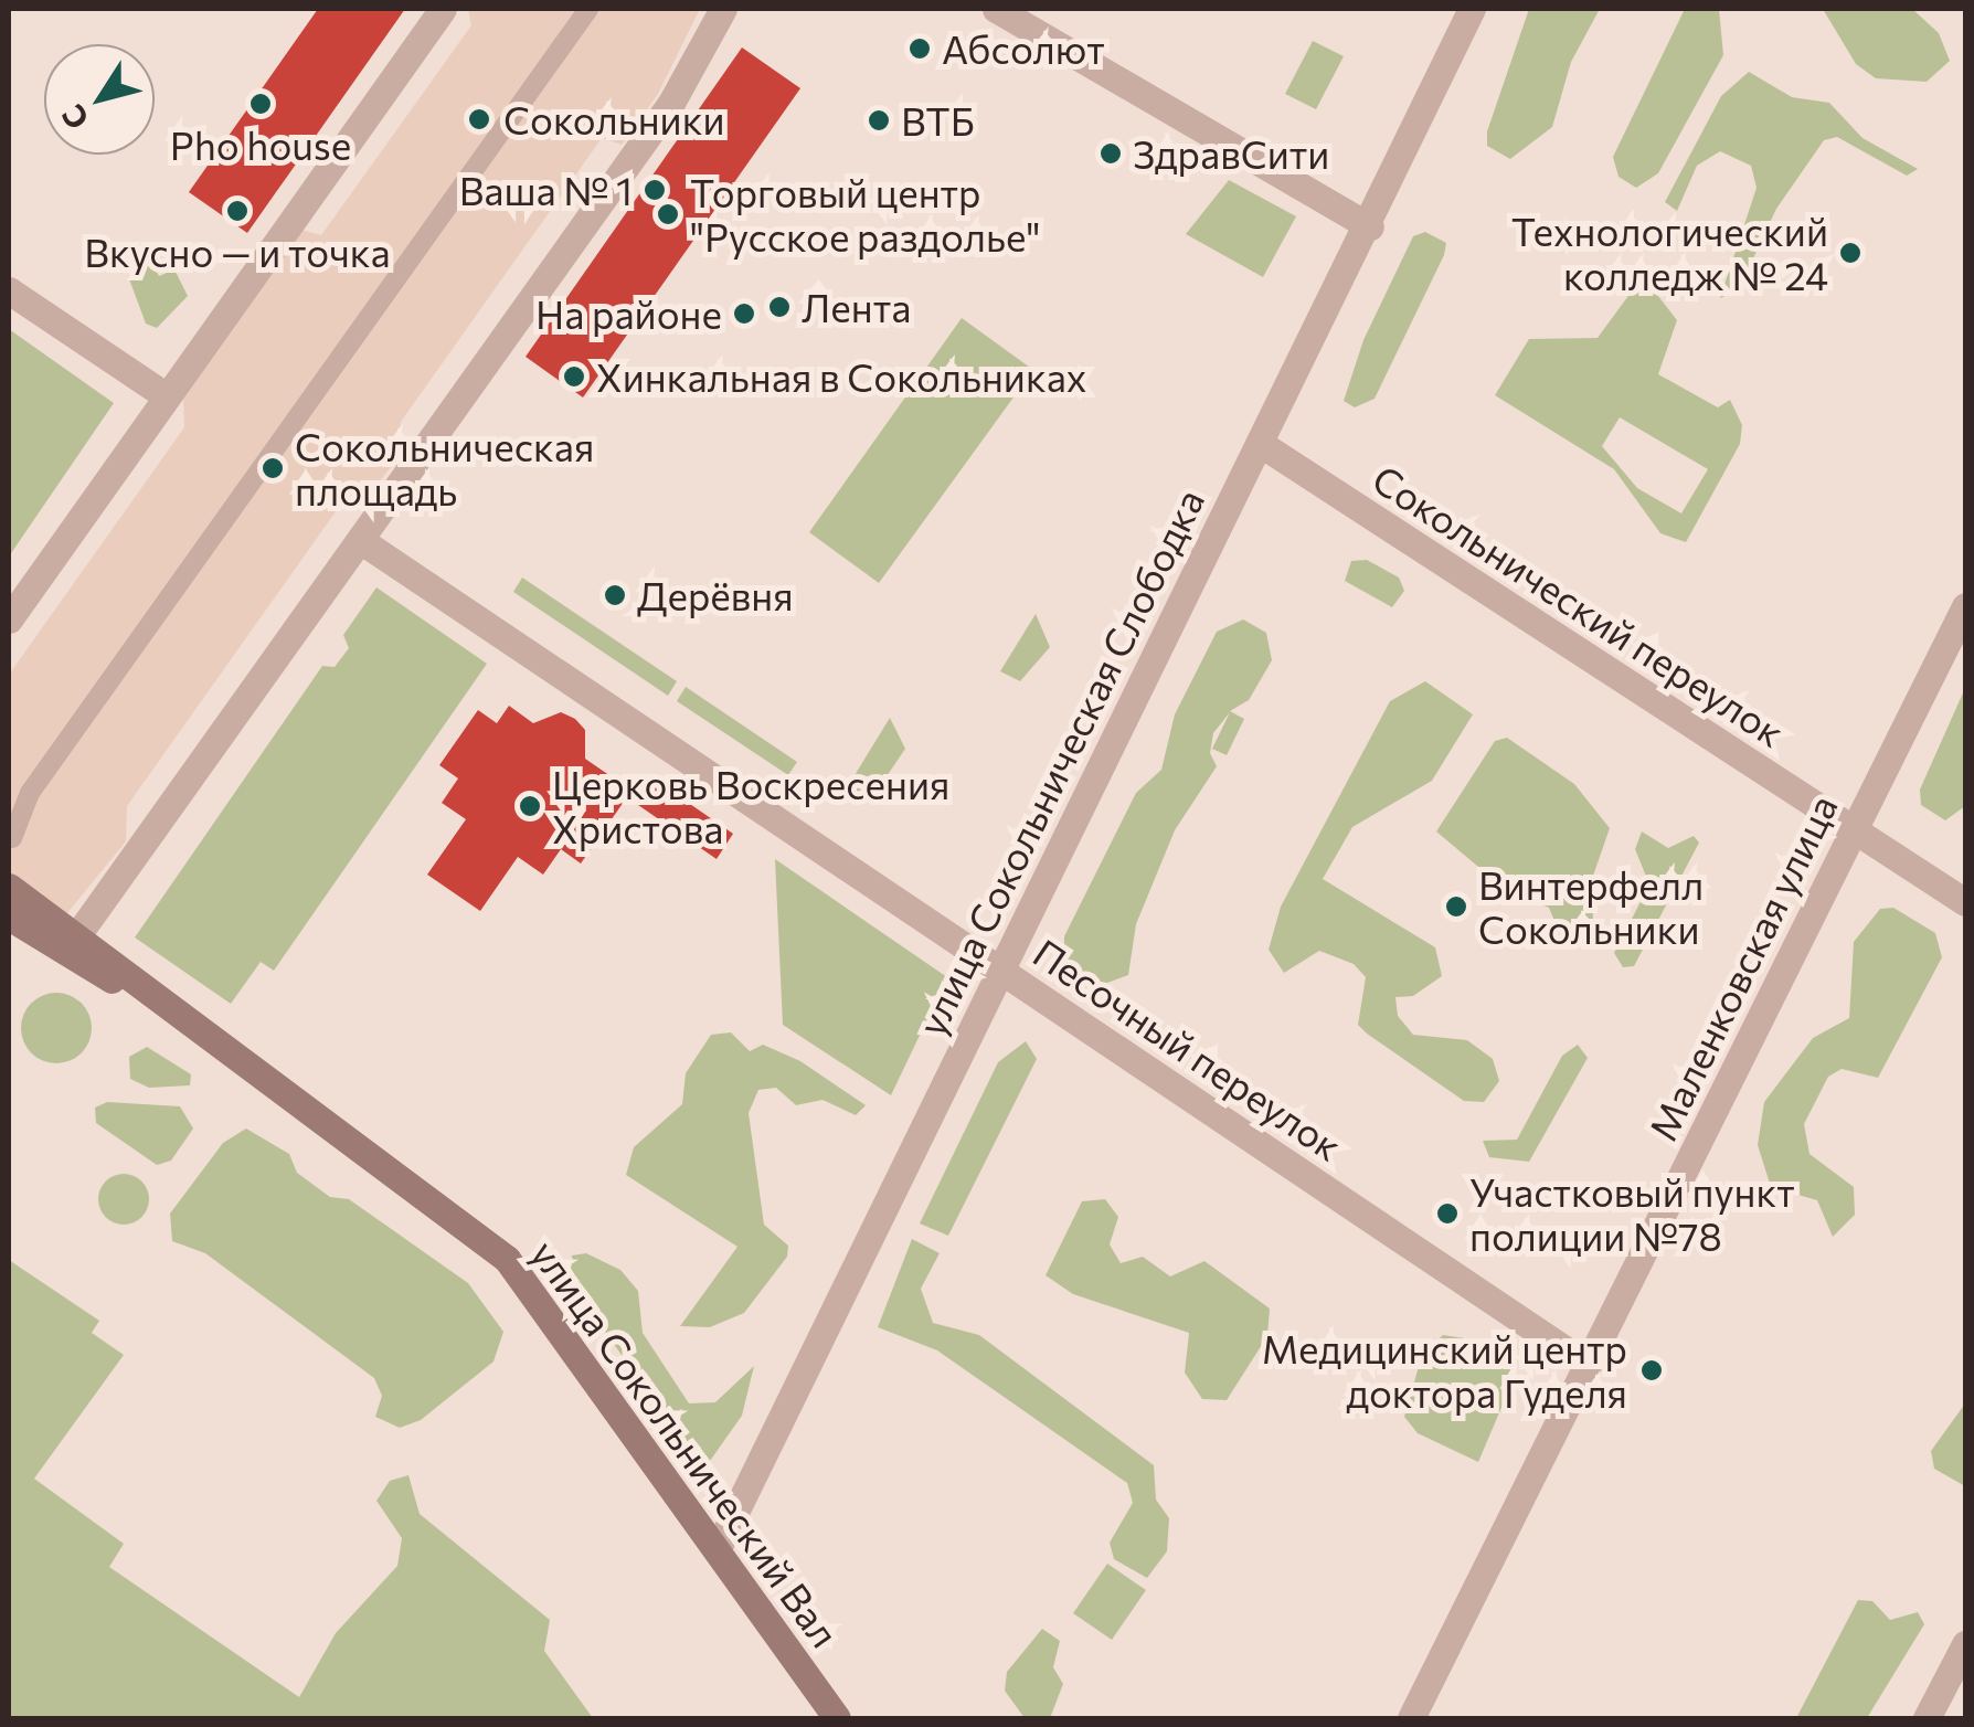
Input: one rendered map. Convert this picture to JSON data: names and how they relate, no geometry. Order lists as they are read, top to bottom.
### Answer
{
  "streets": {
    "main road": ["улица Сокольнический Вал"],
    "street": [
      "Сокольнический переулок",
      "улица Сокольническая Слободка",
      "Маленковская улица",
      "Песочный переулок"
    ]
  },
  "crossings": [
    ["Сокольнический переулок", "улица Сокольническая Слободка"],
    ["Сокольнический переулок", "Маленковская улица"],
    ["улица Сокольническая Слободка", "Песочный переулок"],
    ["улица Сокольническая Слободка", "улица Сокольнический Вал"],
    ["Маленковская улица", "Песочный переулок"]
  ],
  "places": [
    "Абсолют",
    "Pho house",
    "Сокольники",
    "ВТБ",
    "ЗдравСити",
    "Ваша № 1",
    "Вкусно — и точка",
    "Торговый центр \"Русское раздолье\"",
    "Технологический колледж № 24",
    "Лента",
    "На районе",
    "Хинкальная в Сокольниках",
    "Сокольническая площадь",
    "Дерёвня",
    "Церковь Воскресения Христова",
    "Винтерфелл Сокольники",
    "Участковый пункт полиции №78",
    "Медицинский центр доктора Гуделя"
  ],
  "north": "bottom left"
}
